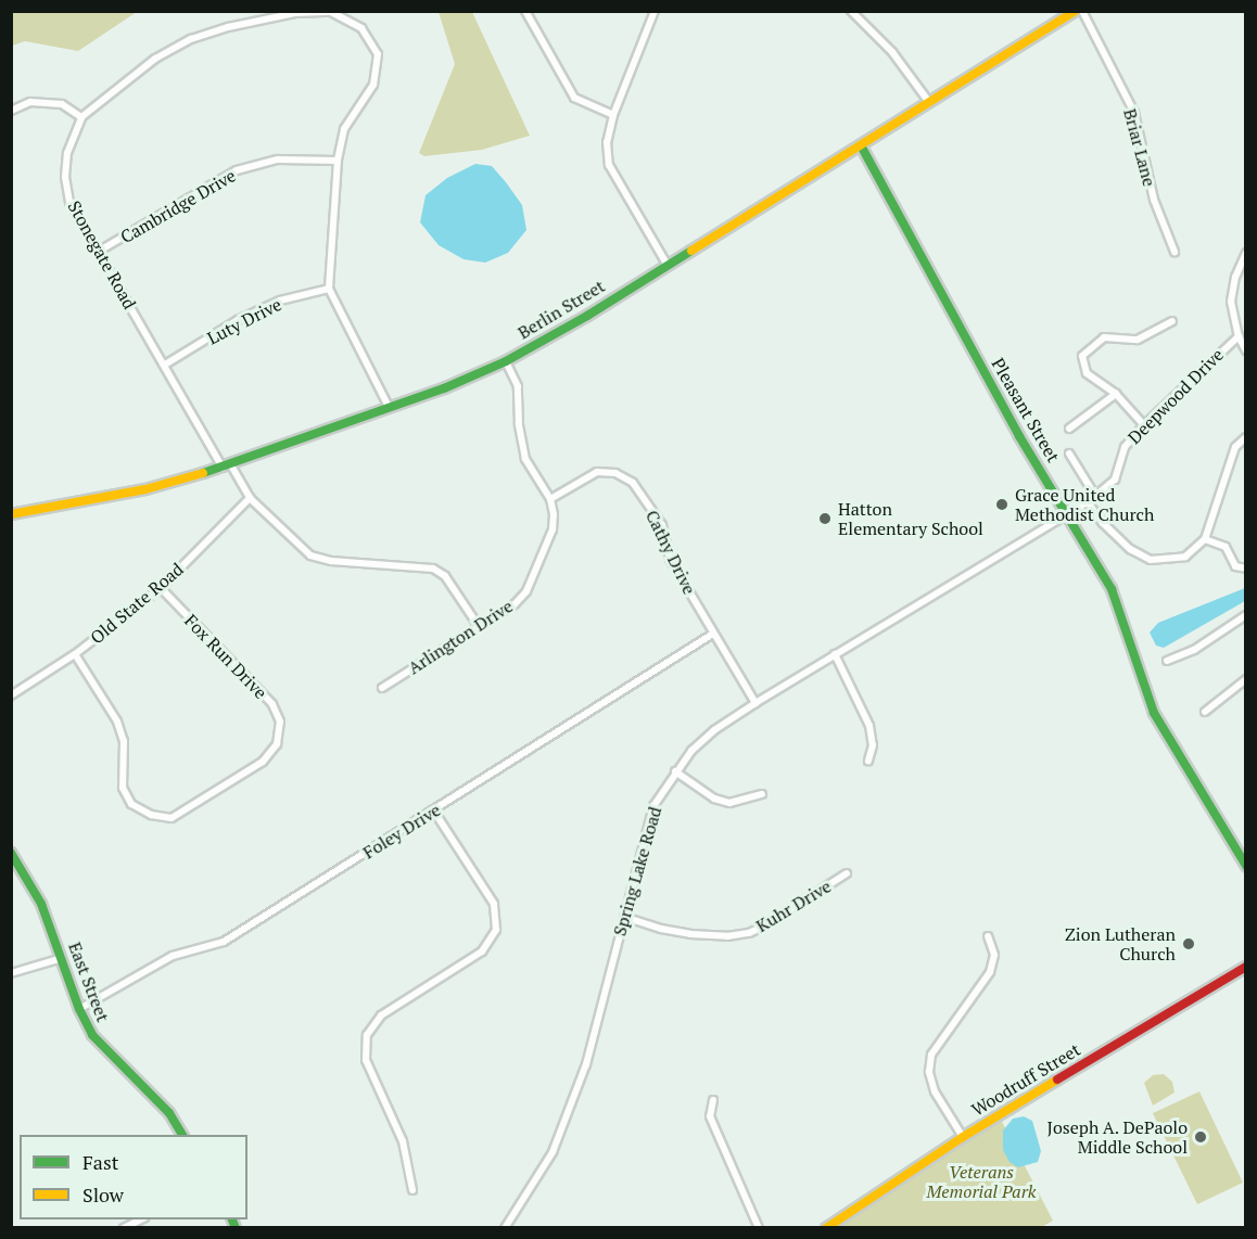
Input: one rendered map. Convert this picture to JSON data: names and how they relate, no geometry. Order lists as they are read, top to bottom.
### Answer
{
  "streets": {
    "street": [
      "Briar Lane",
      "Cambridge Drive",
      "Stonegate Road",
      "Berlin Street",
      "Luty Drive",
      "Deepwood Drive",
      "Pleasant Street",
      "Cathy Drive",
      "Old State Road",
      "Arlington Drive",
      "Fox Run Drive",
      "Foley Drive",
      "Spring Lake Road",
      "Kuhr Drive",
      "East Street",
      "Woodruff Street"
    ]
  },
  "crossings": [
    ["Cambridge Drive", "Stonegate Road"],
    ["Stonegate Road", "Berlin Street"],
    ["Stonegate Road", "Luty Drive"],
    ["Stonegate Road", "Old State Road"],
    ["Stonegate Road", "Arlington Drive"],
    ["Berlin Street", "Pleasant Street"],
    ["Berlin Street", "Arlington Drive"],
    ["Deepwood Drive", "Pleasant Street"],
    ["Deepwood Drive", "Spring Lake Road"],
    ["Pleasant Street", "Spring Lake Road"],
    ["Cathy Drive", "Arlington Drive"],
    ["Cathy Drive", "Foley Drive"],
    ["Cathy Drive", "Spring Lake Road"],
    ["Old State Road", "Fox Run Drive"],
    ["Foley Drive", "East Street"],
    ["Spring Lake Road", "Kuhr Drive"]
  ],
  "parks": ["Veterans Memorial Park"],
  "places": [
    "Grace United Methodist Church",
    "Hatton Elementary School",
    "Zion Lutheran Church",
    "Joseph A. DePaolo Middle School"
  ],
  "legend": ["Fast", "Slow"]
}
